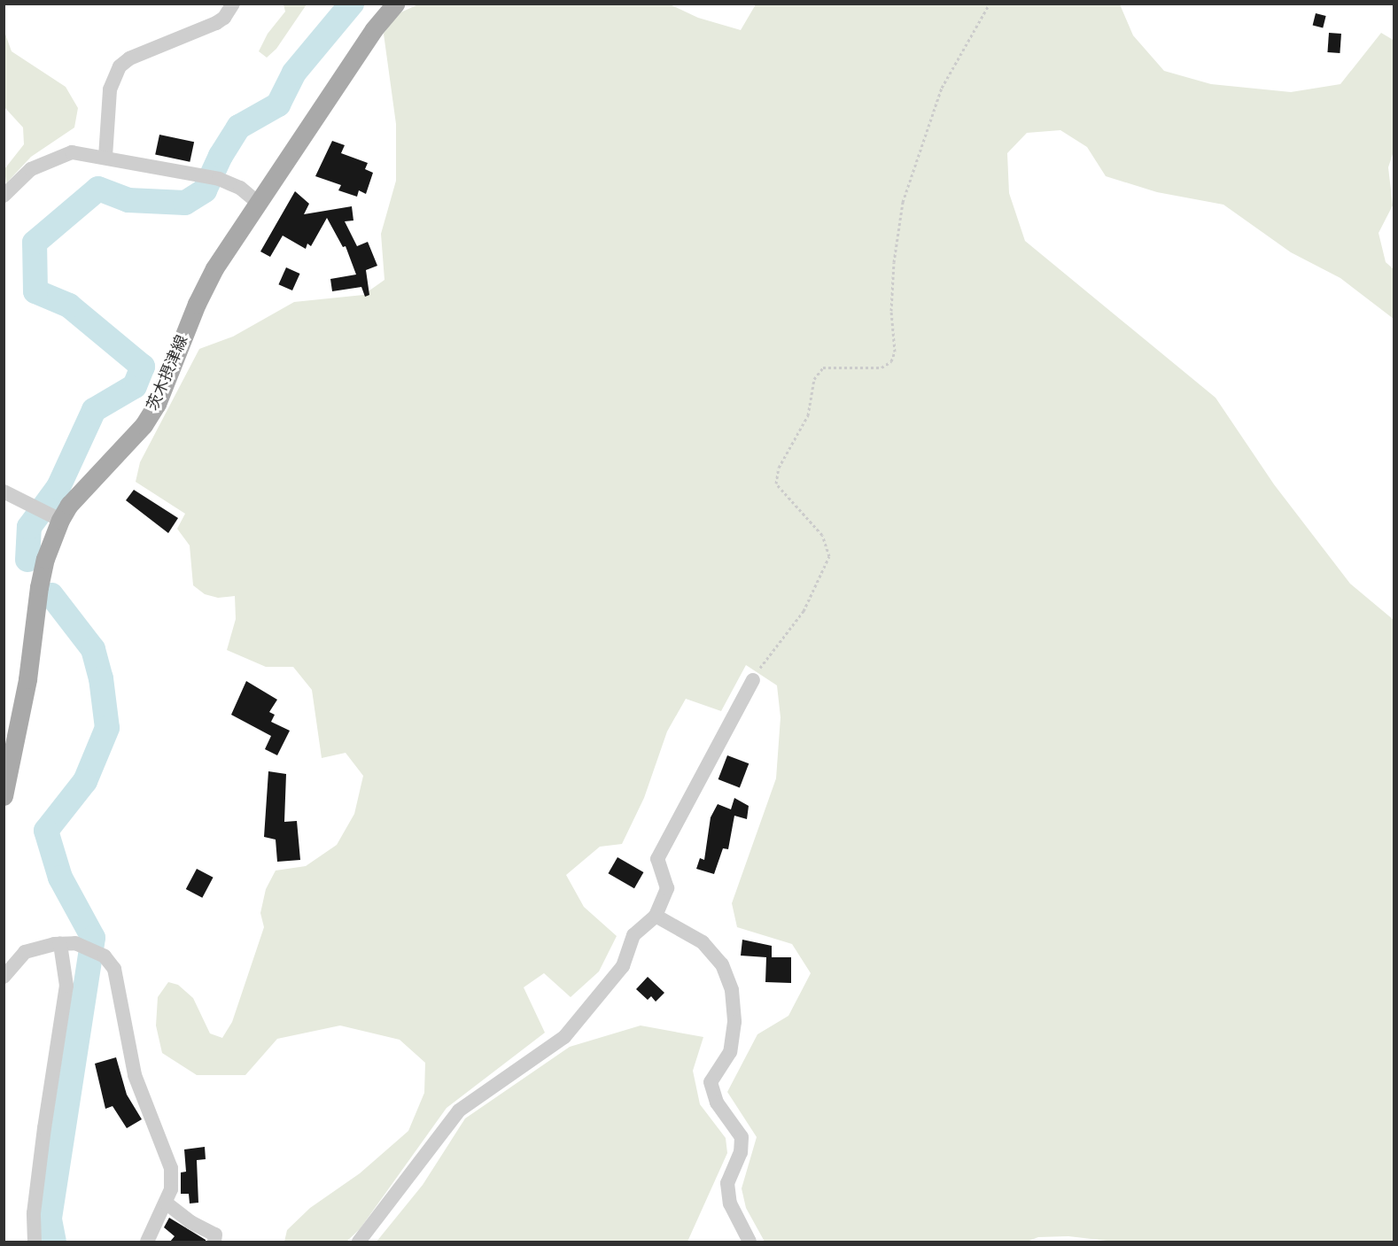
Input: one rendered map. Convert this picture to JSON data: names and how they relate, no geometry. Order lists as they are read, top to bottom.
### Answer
{
  "streets": {
    "main road": ["茨木摂津線"]
  }
}
